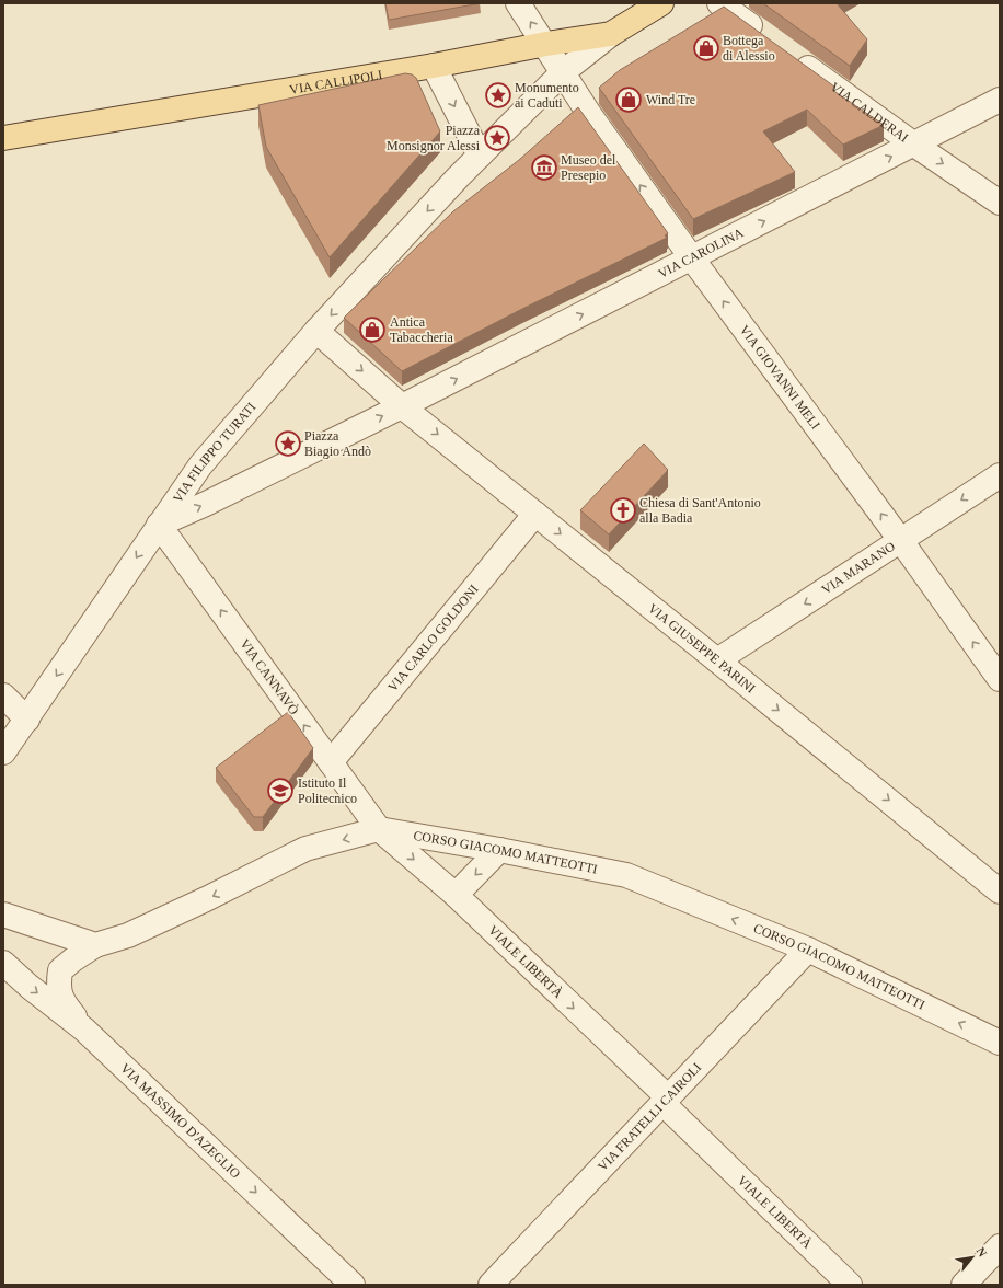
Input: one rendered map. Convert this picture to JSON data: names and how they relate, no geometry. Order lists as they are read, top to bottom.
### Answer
{
  "streets": {
    "main road": ["VIA CALLIPOLI"],
    "street": [
      "VIA CALDERAI",
      "VIA CAROLINA",
      "VIA GIOVANNI MELI",
      "VIA FILIPPO TURATI",
      "VIA MARANO",
      "VIA CARLO GOLDONI",
      "VIA GIUSEPPE PARINI",
      "VIA CANNAVÒ",
      "CORSO GIACOMO MATTEOTTI",
      "VIALE LIBERTÀ",
      "VIA FRATELLI CAIROLI",
      "VIA MASSIMO D'AZEGLIO"
    ]
  },
  "crossings": [
    ["VIA CALLIPOLI", "VIA GIOVANNI MELI"],
    ["VIA CALLIPOLI", "VIA FILIPPO TURATI"],
    ["VIA CALDERAI", "VIA CAROLINA"],
    ["VIA CAROLINA", "VIA GIOVANNI MELI"],
    ["VIA CAROLINA", "VIA FILIPPO TURATI"],
    ["VIA CAROLINA", "VIA GIUSEPPE PARINI"],
    ["VIA CAROLINA", "VIA CANNAVÒ"],
    ["VIA GIOVANNI MELI", "VIA FILIPPO TURATI"],
    ["VIA GIOVANNI MELI", "VIA MARANO"],
    ["VIA FILIPPO TURATI", "VIA GIUSEPPE PARINI"],
    ["VIA FILIPPO TURATI", "VIA CANNAVÒ"],
    ["VIA MARANO", "VIA GIUSEPPE PARINI"],
    ["VIA CARLO GOLDONI", "VIA GIUSEPPE PARINI"],
    ["VIA CARLO GOLDONI", "VIA CANNAVÒ"],
    ["VIA CANNAVÒ", "CORSO GIACOMO MATTEOTTI"],
    ["VIA CANNAVÒ", "VIALE LIBERTÀ"],
    ["CORSO GIACOMO MATTEOTTI", "VIALE LIBERTÀ"],
    ["CORSO GIACOMO MATTEOTTI", "VIA FRATELLI CAIROLI"],
    ["CORSO GIACOMO MATTEOTTI", "VIA MASSIMO D'AZEGLIO"],
    ["VIALE LIBERTÀ", "VIA FRATELLI CAIROLI"]
  ],
  "one_way": [
    "VIA CALDERAI",
    "VIA CAROLINA",
    "VIA GIOVANNI MELI",
    "VIA FILIPPO TURATI",
    "VIA MARANO",
    "VIA GIUSEPPE PARINI",
    "VIA CANNAVÒ",
    "CORSO GIACOMO MATTEOTTI",
    "VIALE LIBERTÀ",
    "VIA MASSIMO D'AZEGLIO"
  ],
  "places": {
    "shop": ["Bottega di Alessio", "Wind Tre", "Antica Tabaccheria"],
    "place": ["Monumento ai Caduti", "Piazza Monsignor Alessi", "Piazza Biagio Andò"],
    "museum": ["Museo del Presepio"],
    "church": ["Chiesa di Sant'Antonio alla Badia"],
    "school or university": ["Istituto Il Politecnico"]
  },
  "north": "top right"
}
